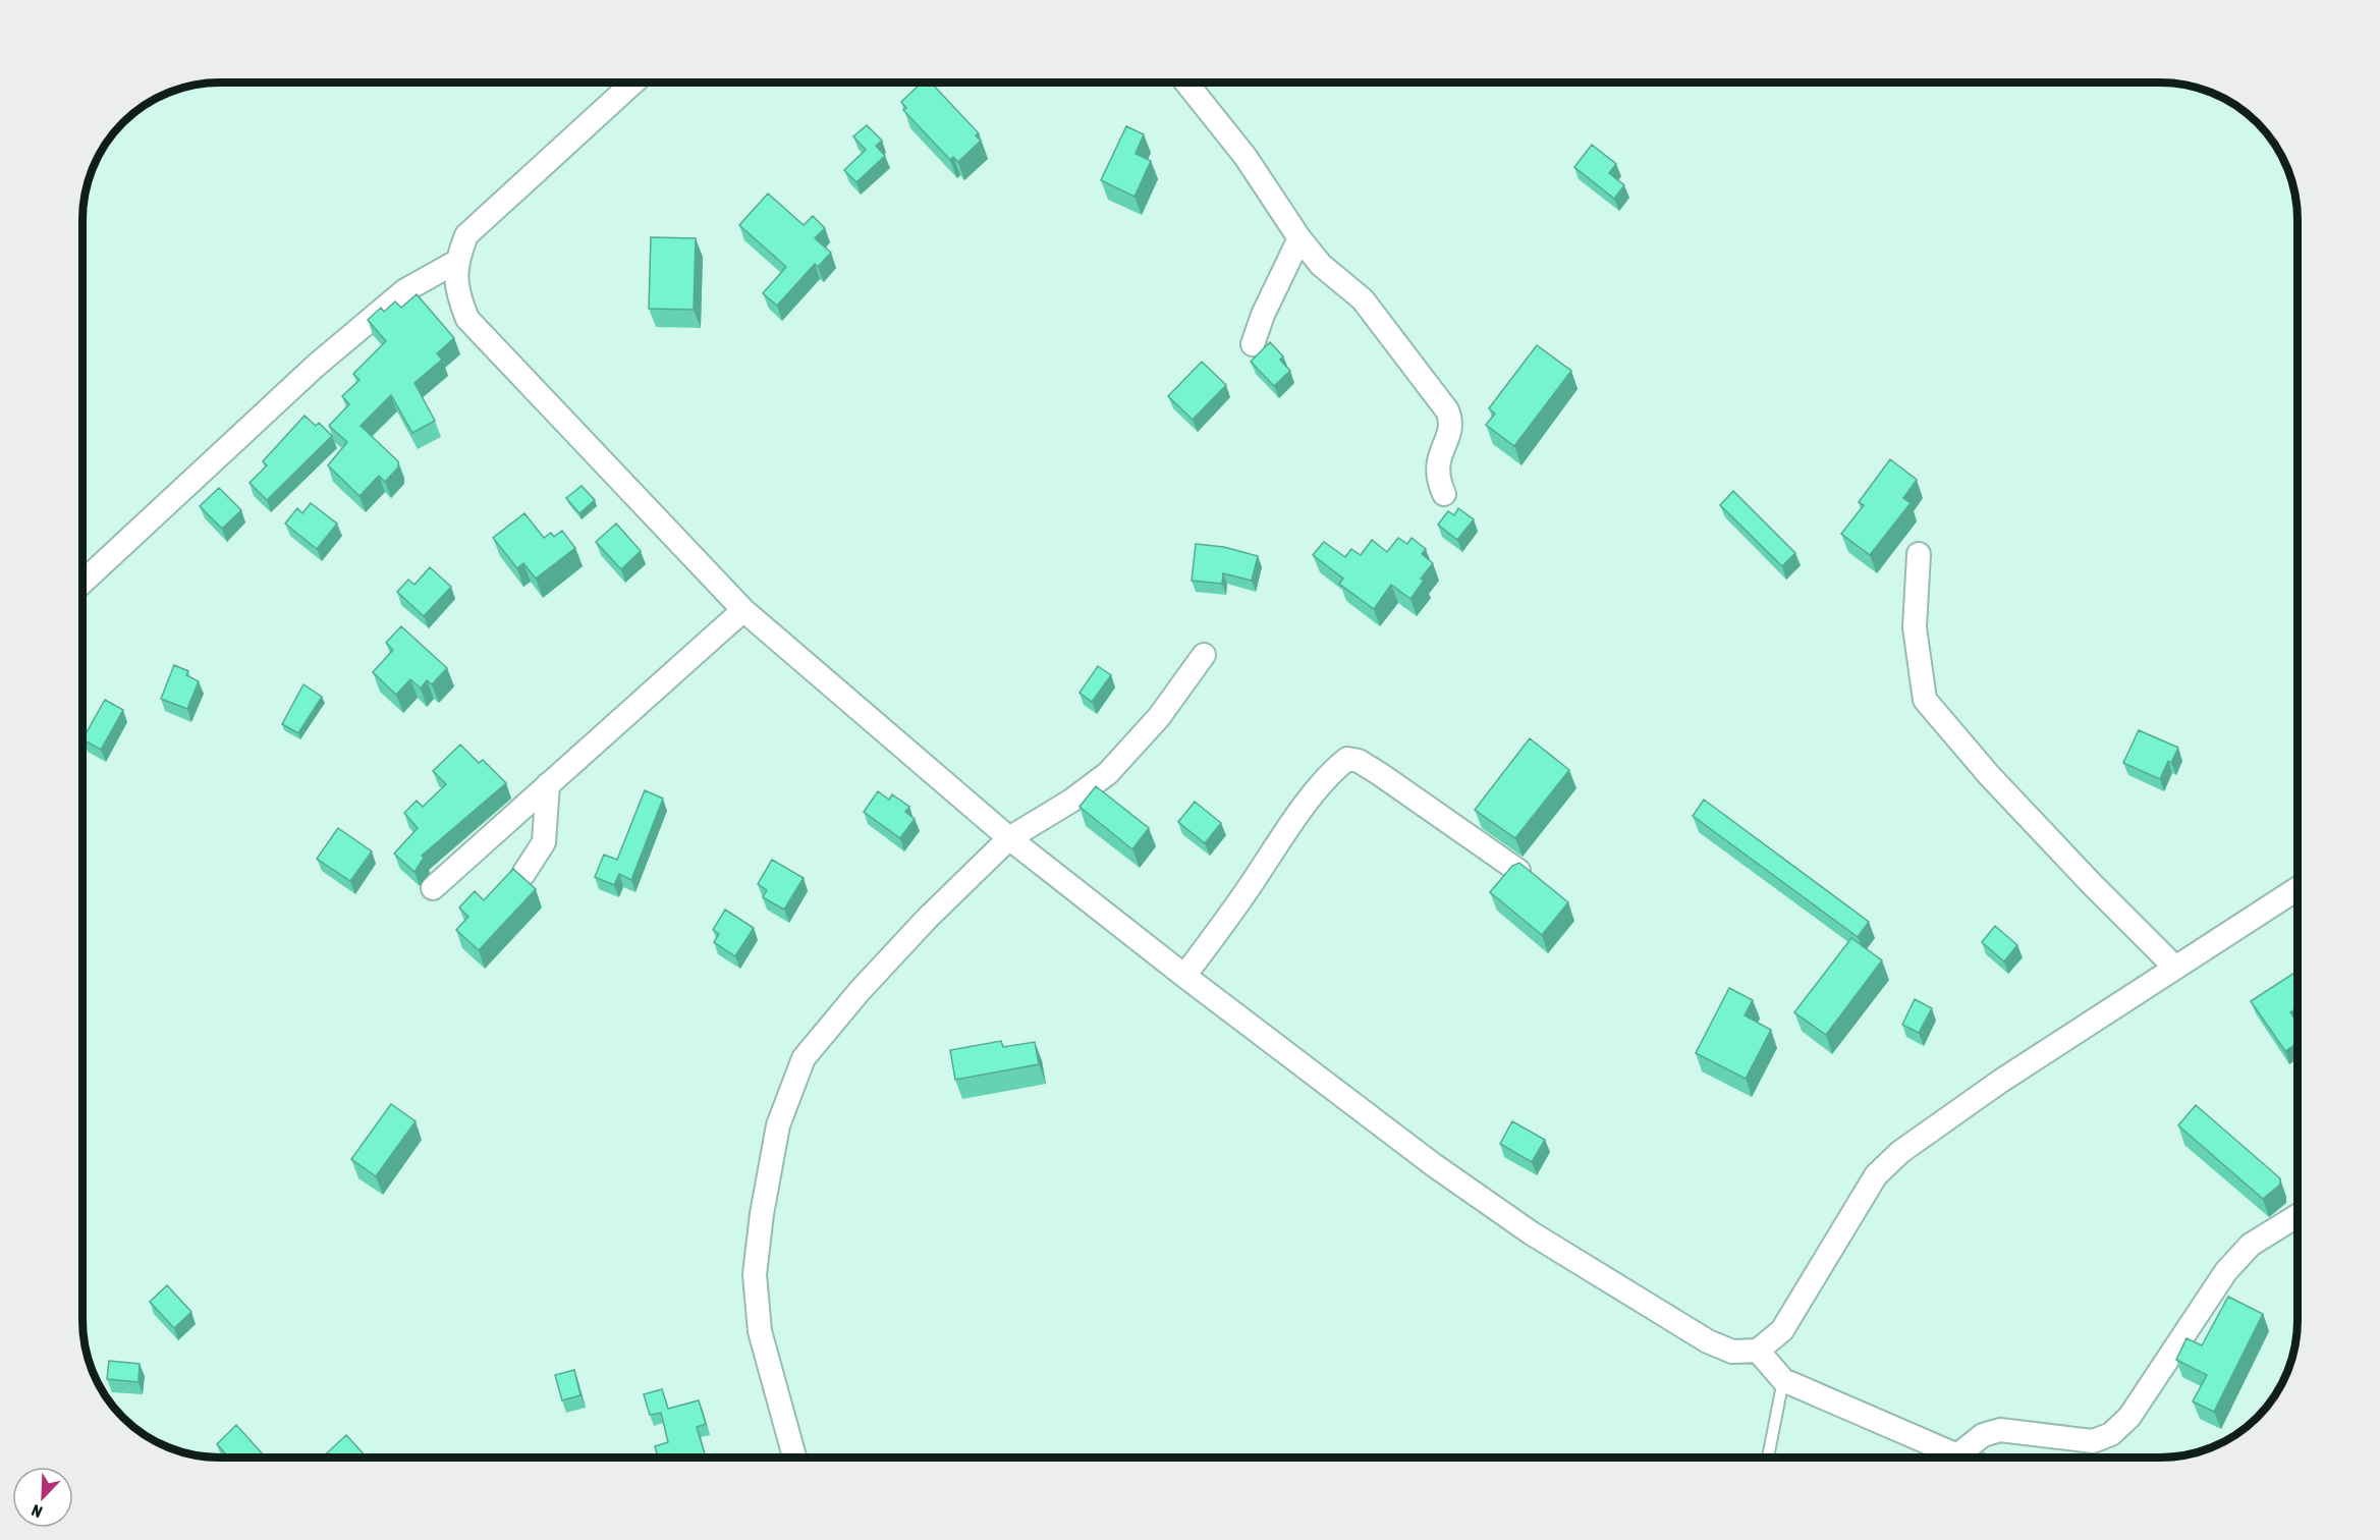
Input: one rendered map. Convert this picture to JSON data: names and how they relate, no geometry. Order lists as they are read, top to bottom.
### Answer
{
  "north": "bottom left"
}
